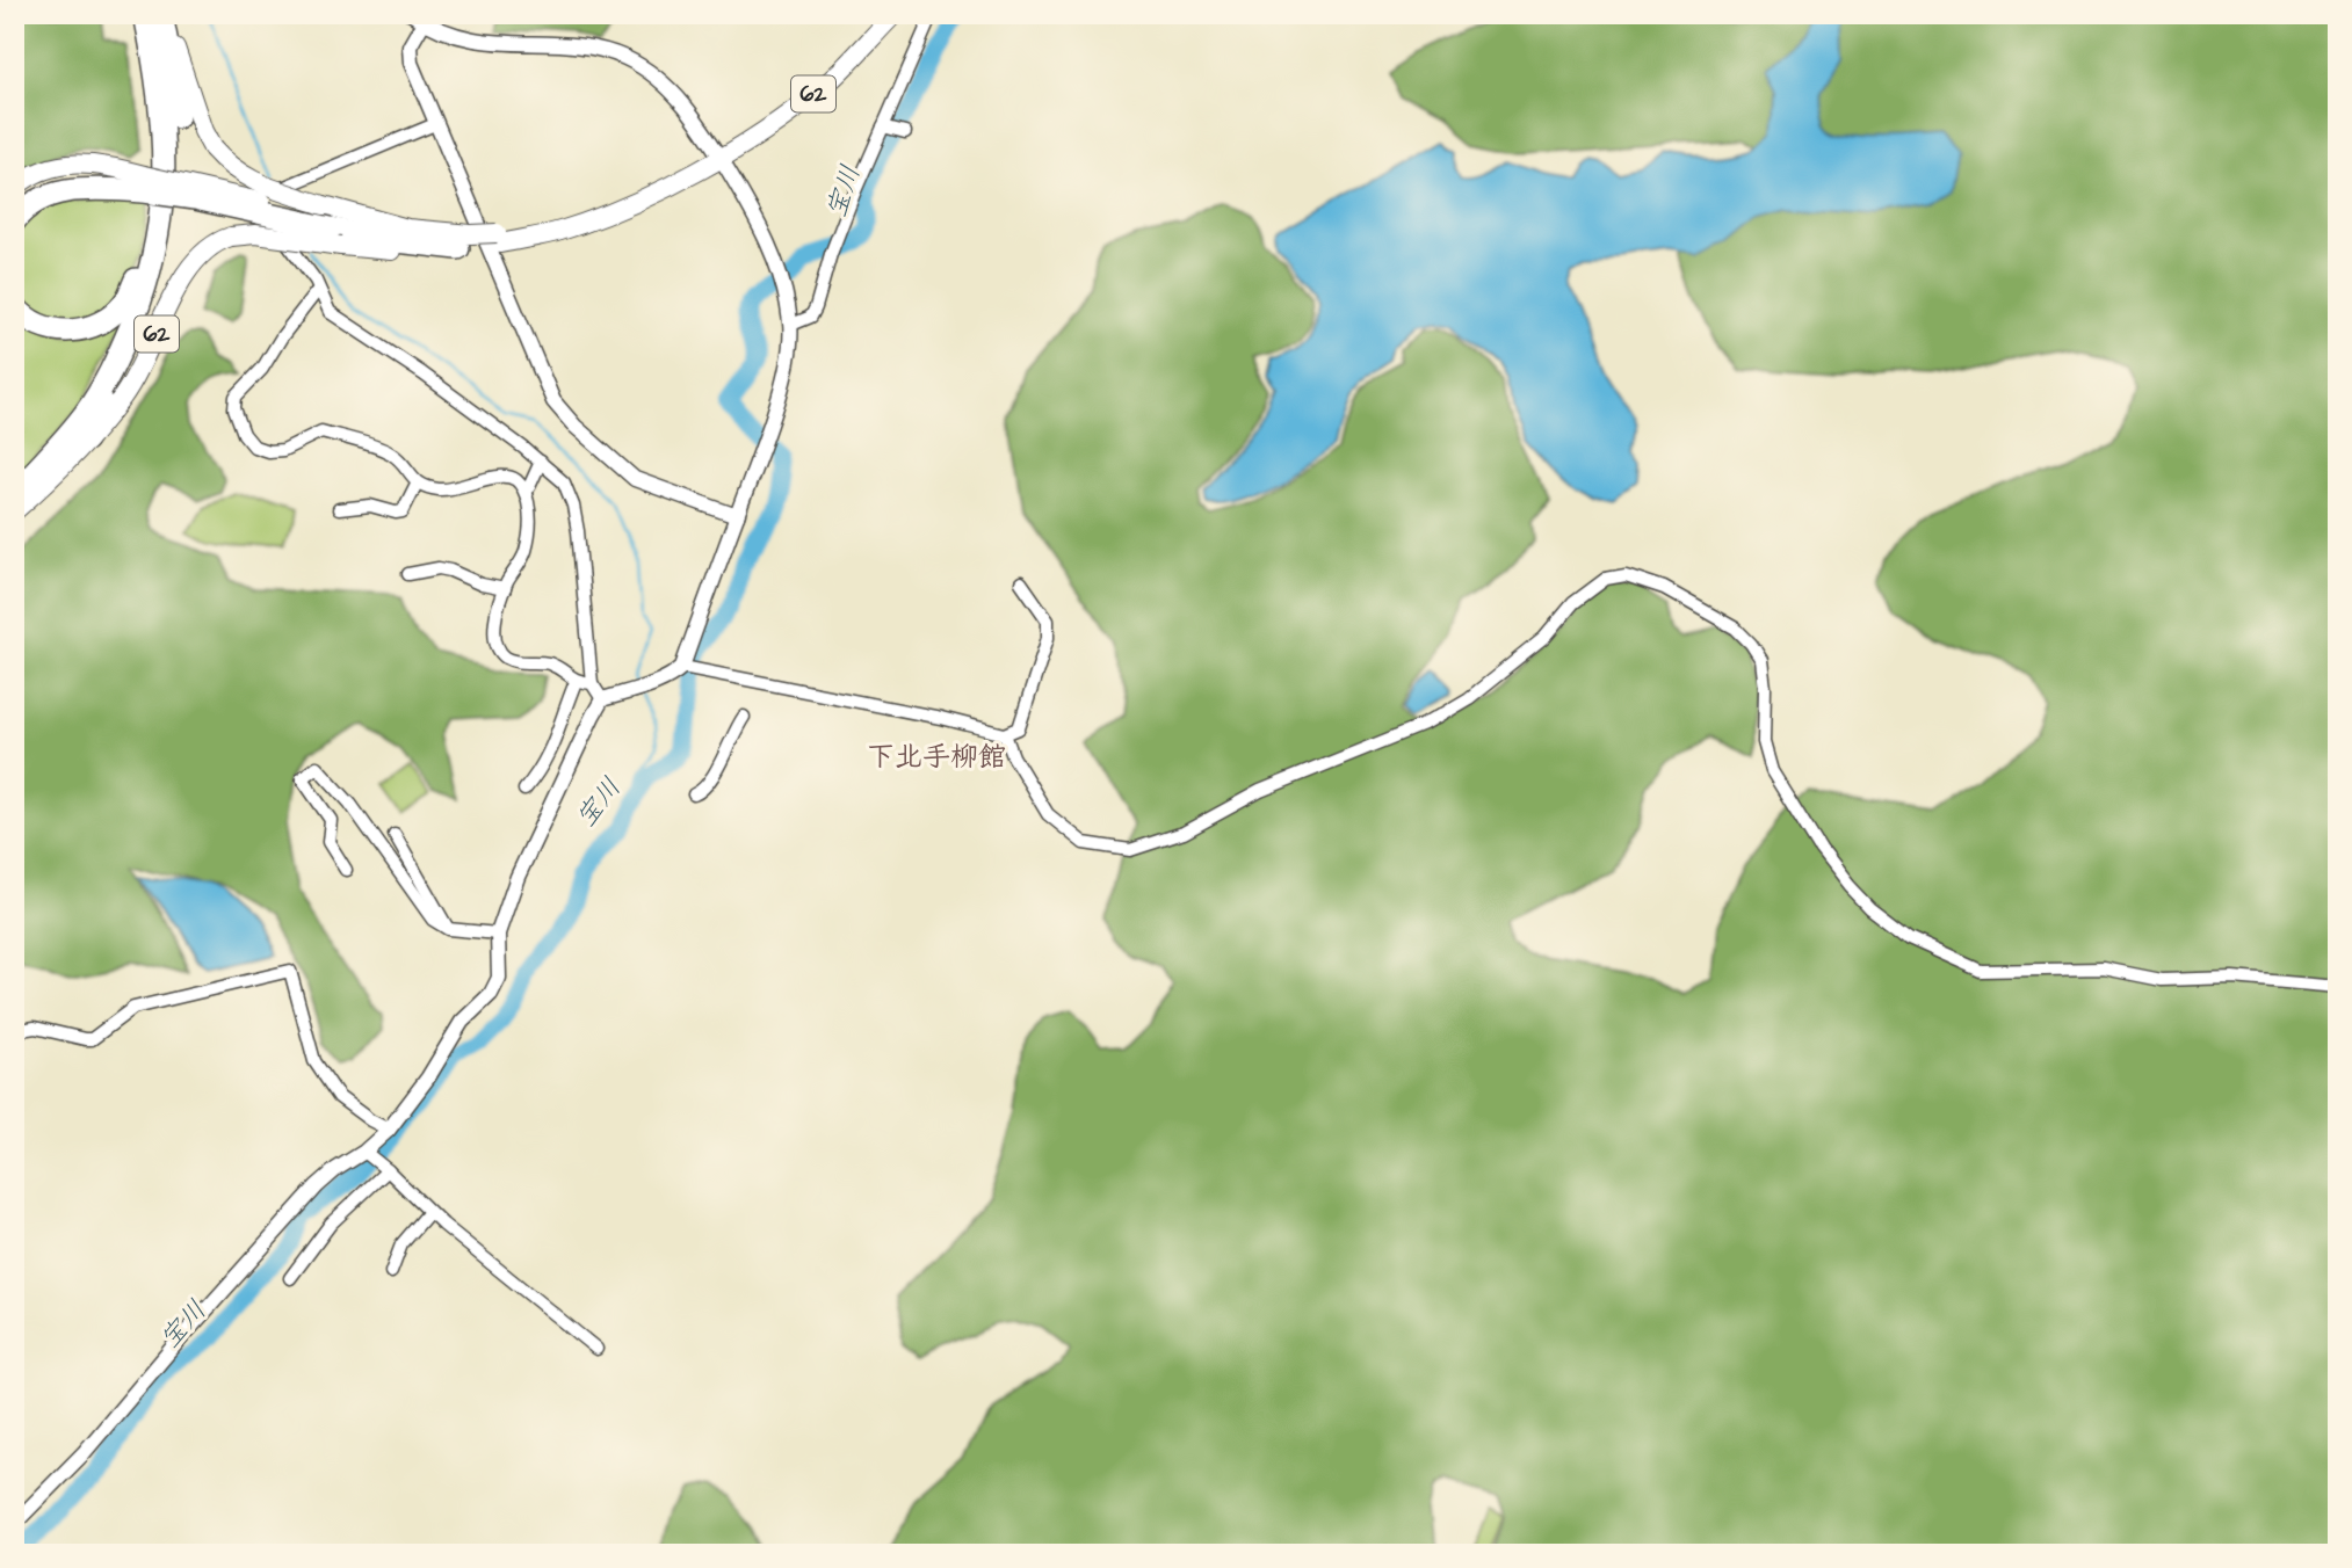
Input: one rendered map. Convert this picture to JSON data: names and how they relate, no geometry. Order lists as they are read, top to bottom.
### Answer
{
  "streets": {
    "main road": ["62"]
  },
  "districts": ["下北手柳館"],
  "water": ["宝川"]
}
